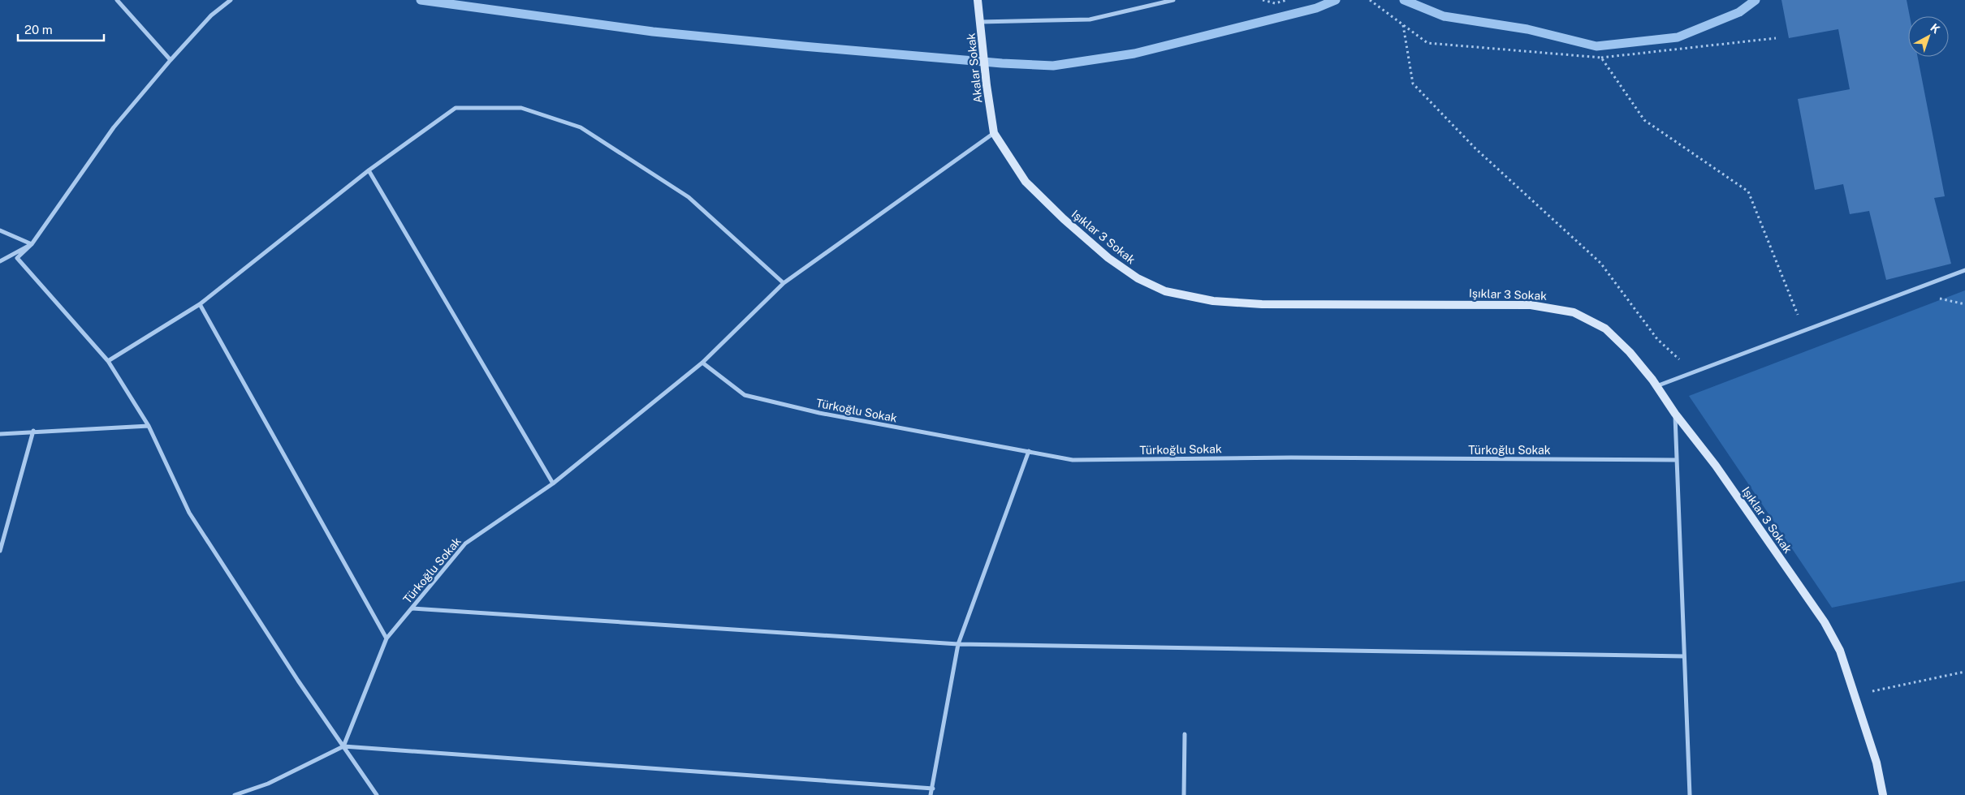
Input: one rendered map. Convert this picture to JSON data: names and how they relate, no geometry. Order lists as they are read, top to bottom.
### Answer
{
  "streets": {
    "street": ["Akalar Sokak", "Işıklar 3 Sokak", "Türkoğlu Sokak"]
  },
  "crossings": [
    ["Akalar Sokak", "Işıklar 3 Sokak"],
    ["Akalar Sokak", "Türkoğlu Sokak"],
    ["Işıklar 3 Sokak", "Türkoğlu Sokak"]
  ],
  "scale_bar": "20 m",
  "north": "top right"
}
